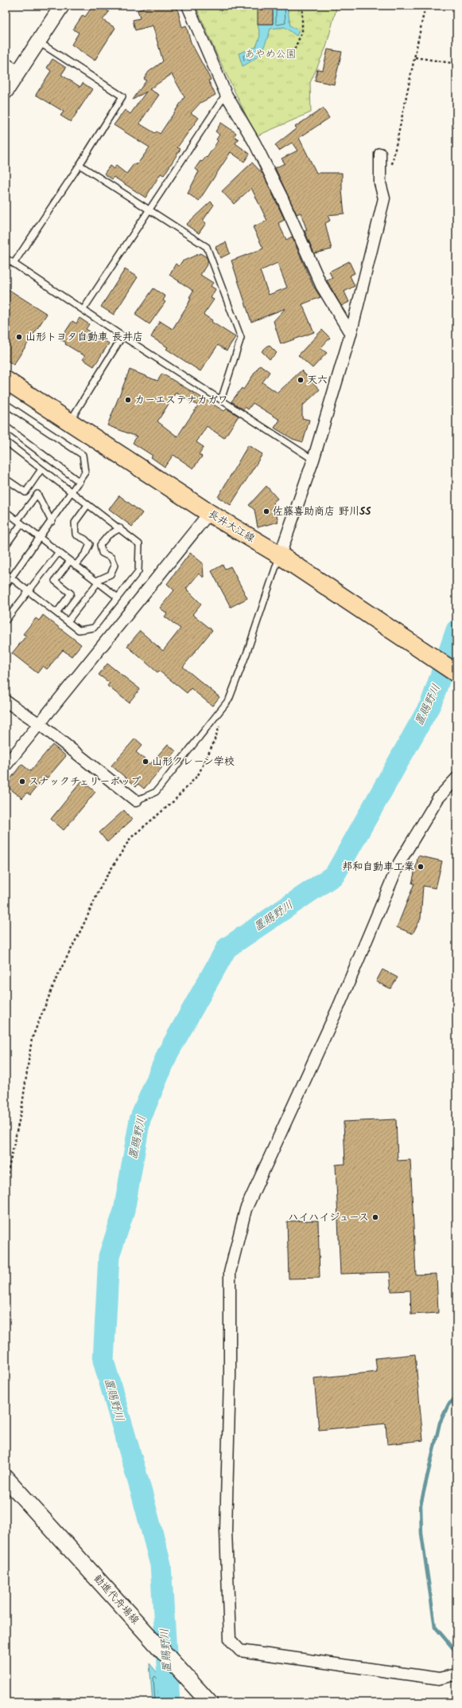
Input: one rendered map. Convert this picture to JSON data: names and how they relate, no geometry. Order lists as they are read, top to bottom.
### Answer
{
  "streets": {
    "main road": ["長井大江線", "勧進代舟場線"]
  },
  "water": ["置賜野川"],
  "parks": ["あやめ公園"],
  "places": [
    "山形トヨタ自動車 長井店",
    "天六",
    "カーエステナカガワ",
    "佐藤喜助商店 野川SS",
    "山形クレーン学校",
    "スナックチェリーポップ",
    "邦和自動車工業",
    "ハイハイジュース"
  ]
}
